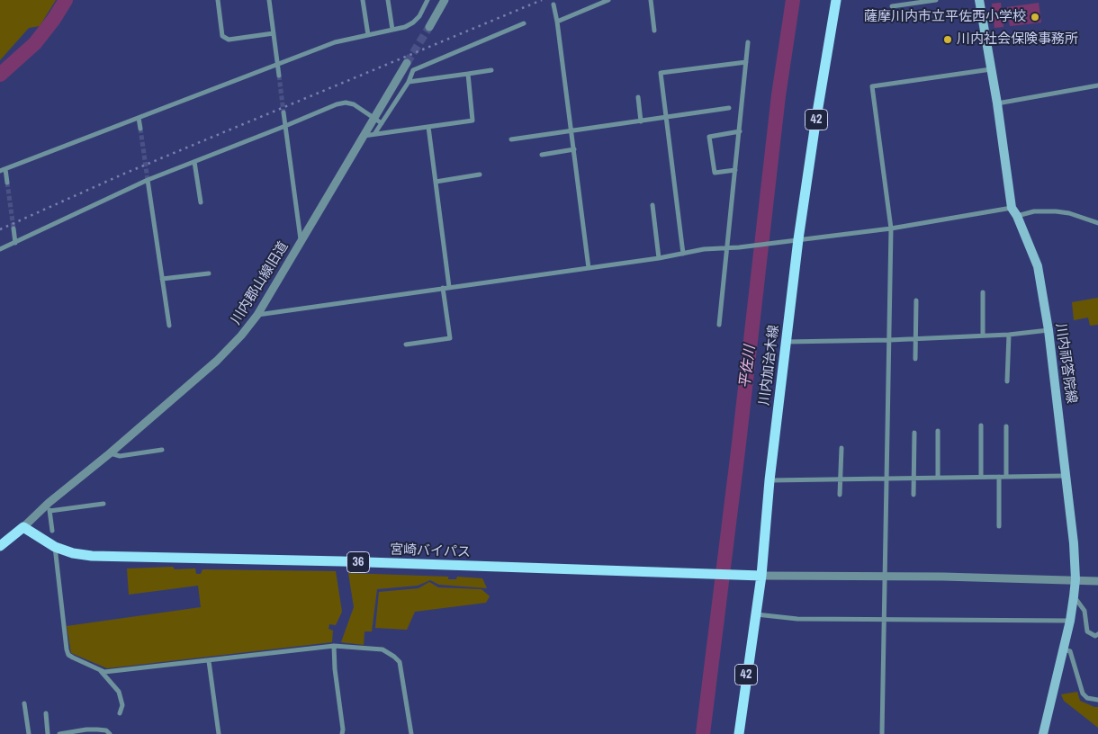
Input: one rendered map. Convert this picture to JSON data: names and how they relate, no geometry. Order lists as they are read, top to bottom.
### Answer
{
  "streets": {
    "main road": [
      "42",
      "川内祁答院線",
      "川内加治木線",
      "宮崎バイパス",
      "36"
    ],
    "street": ["川内郡山線旧道"]
  },
  "crossings": [
    ["川内郡山線旧道", "宮崎バイパス"],
    ["川内加治木線", "宮崎バイパス"]
  ],
  "water": ["平佐川"],
  "places": ["薩摩川内市立平佐西小学校", "川内社会保険事務所"]
}
